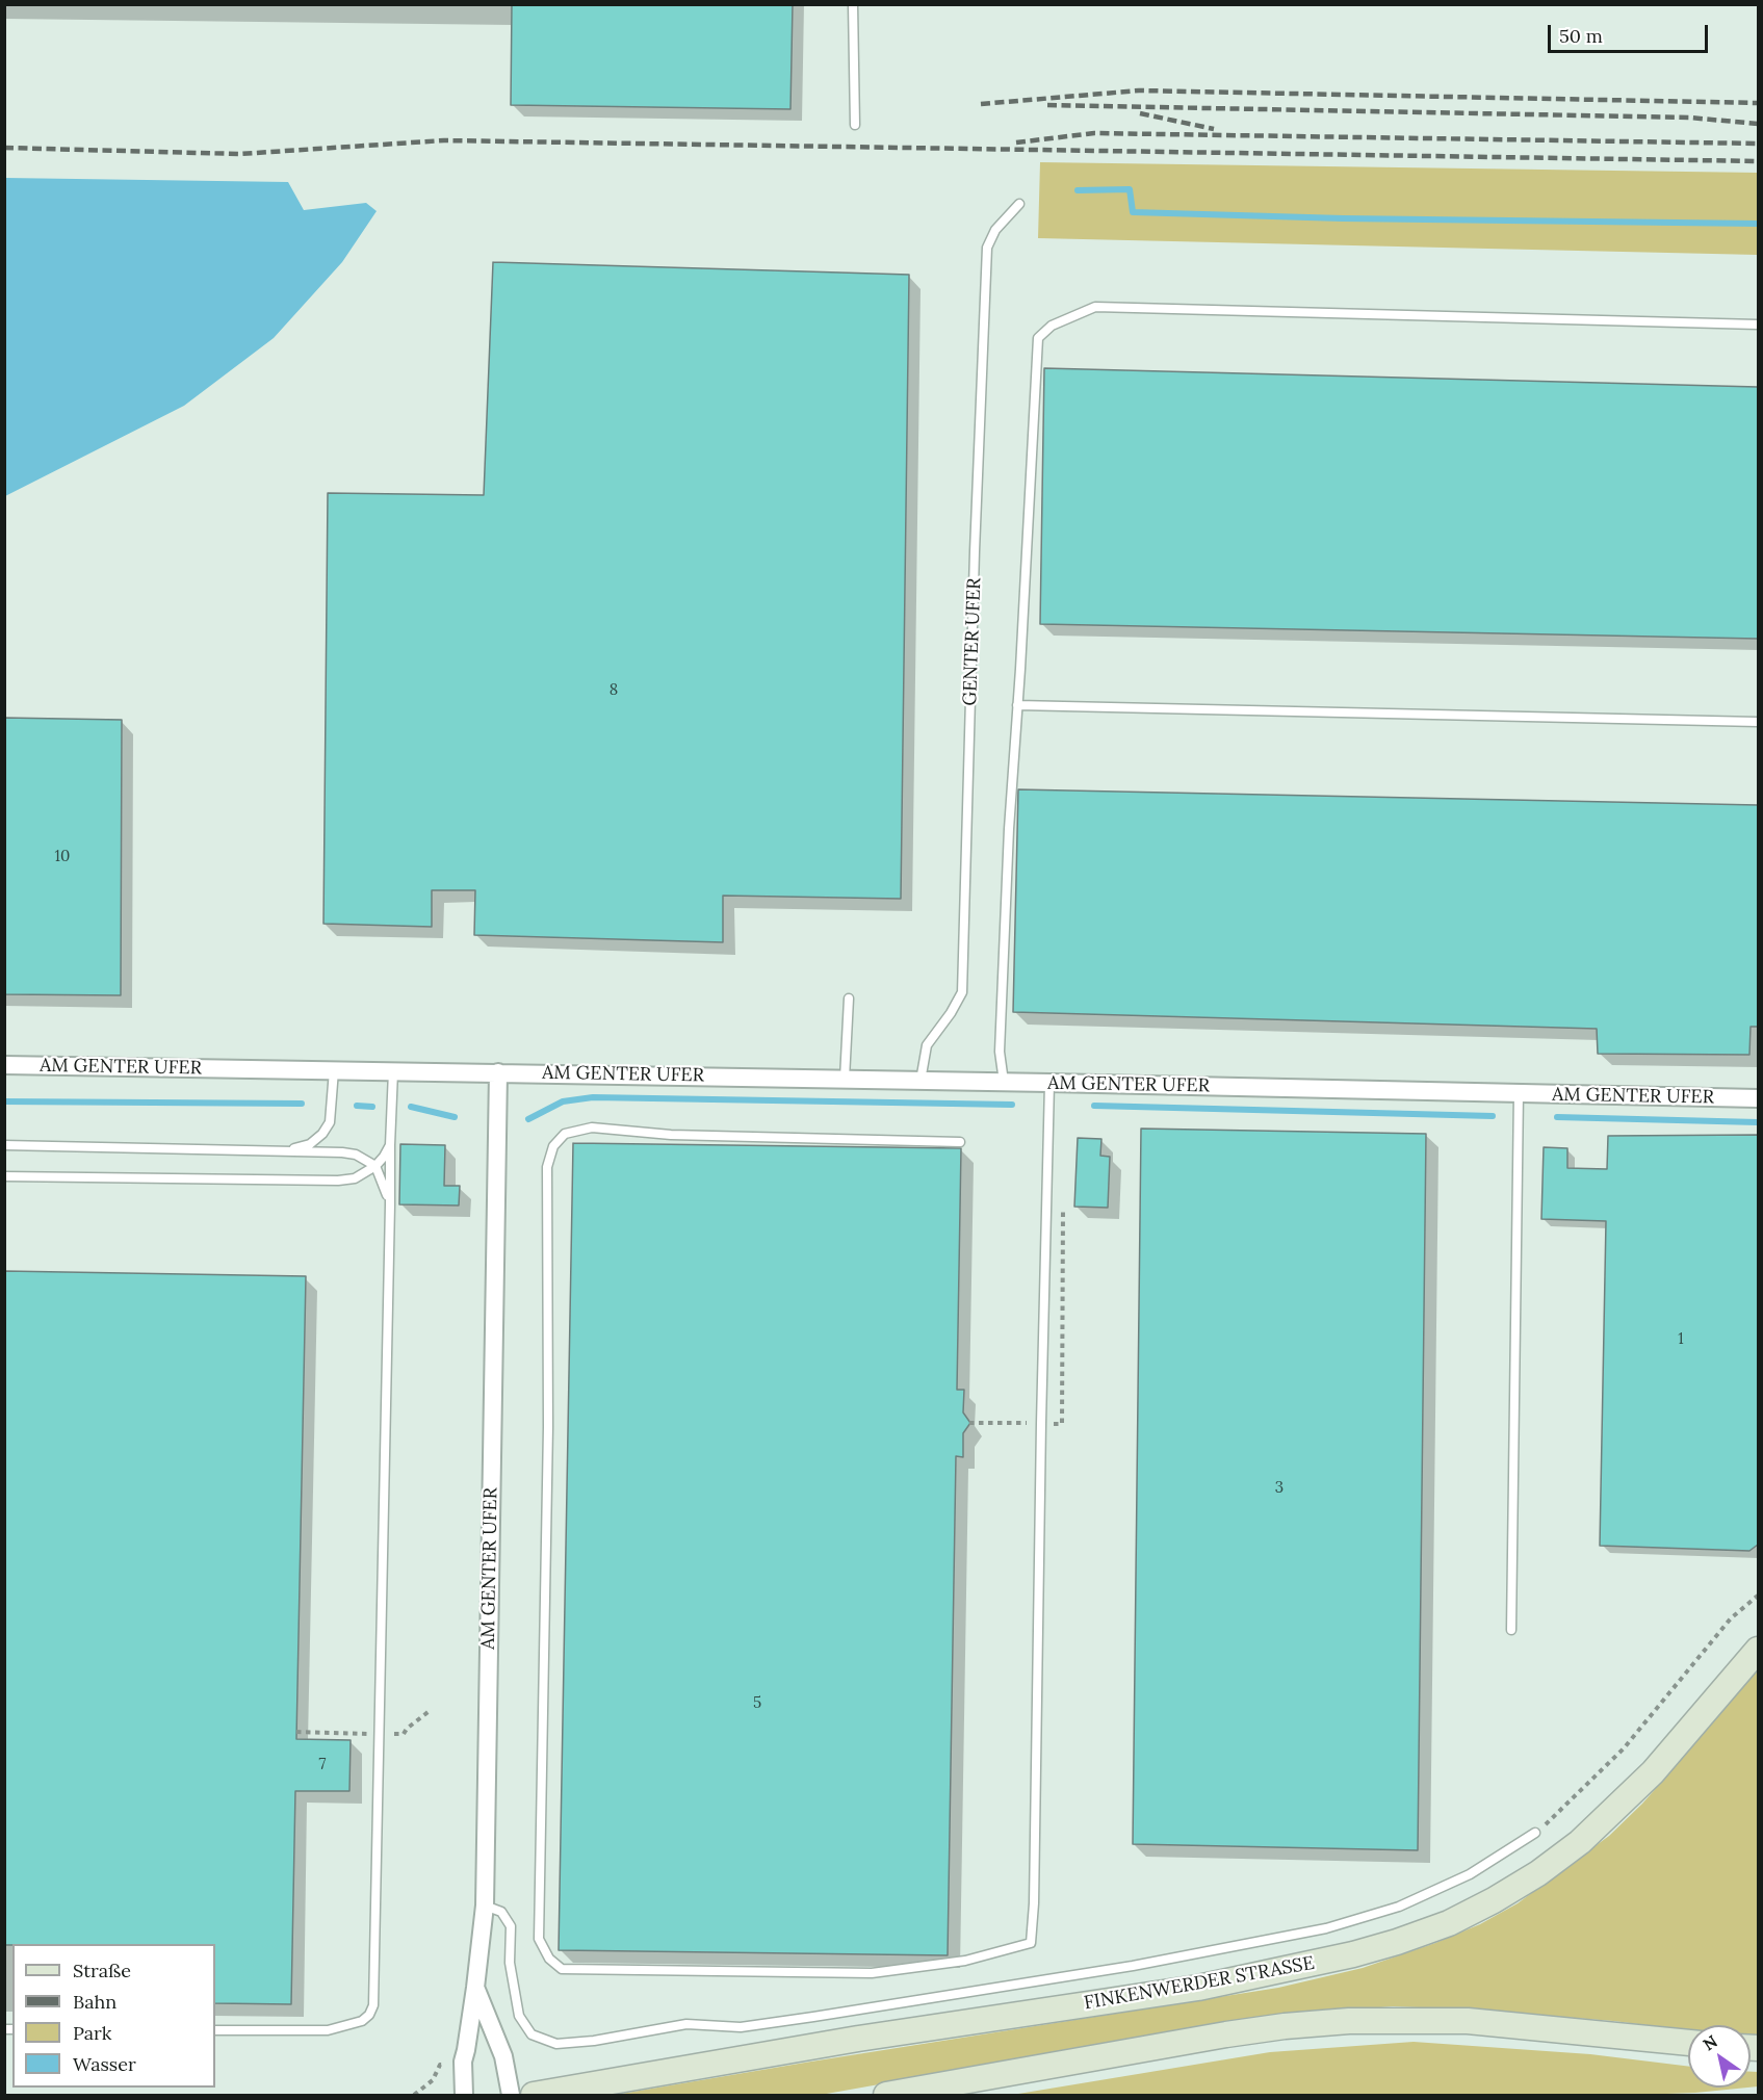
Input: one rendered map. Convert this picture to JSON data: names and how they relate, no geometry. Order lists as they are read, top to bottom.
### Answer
{
  "streets": {
    "main road": ["FINKENWERDER STRASSE"],
    "street": ["AM GENTER UFER"],
    "lane": ["GENTER UFER"]
  },
  "crossings": [
    ["GENTER UFER", "AM GENTER UFER"]
  ],
  "house_numbers": [
    "8",
    "10",
    "1",
    "3",
    "5",
    "7"
  ],
  "legend": [
    "Straße",
    "Bahn",
    "Park",
    "Wasser"
  ],
  "scale_bar": "50 m",
  "north": "top left"
}
